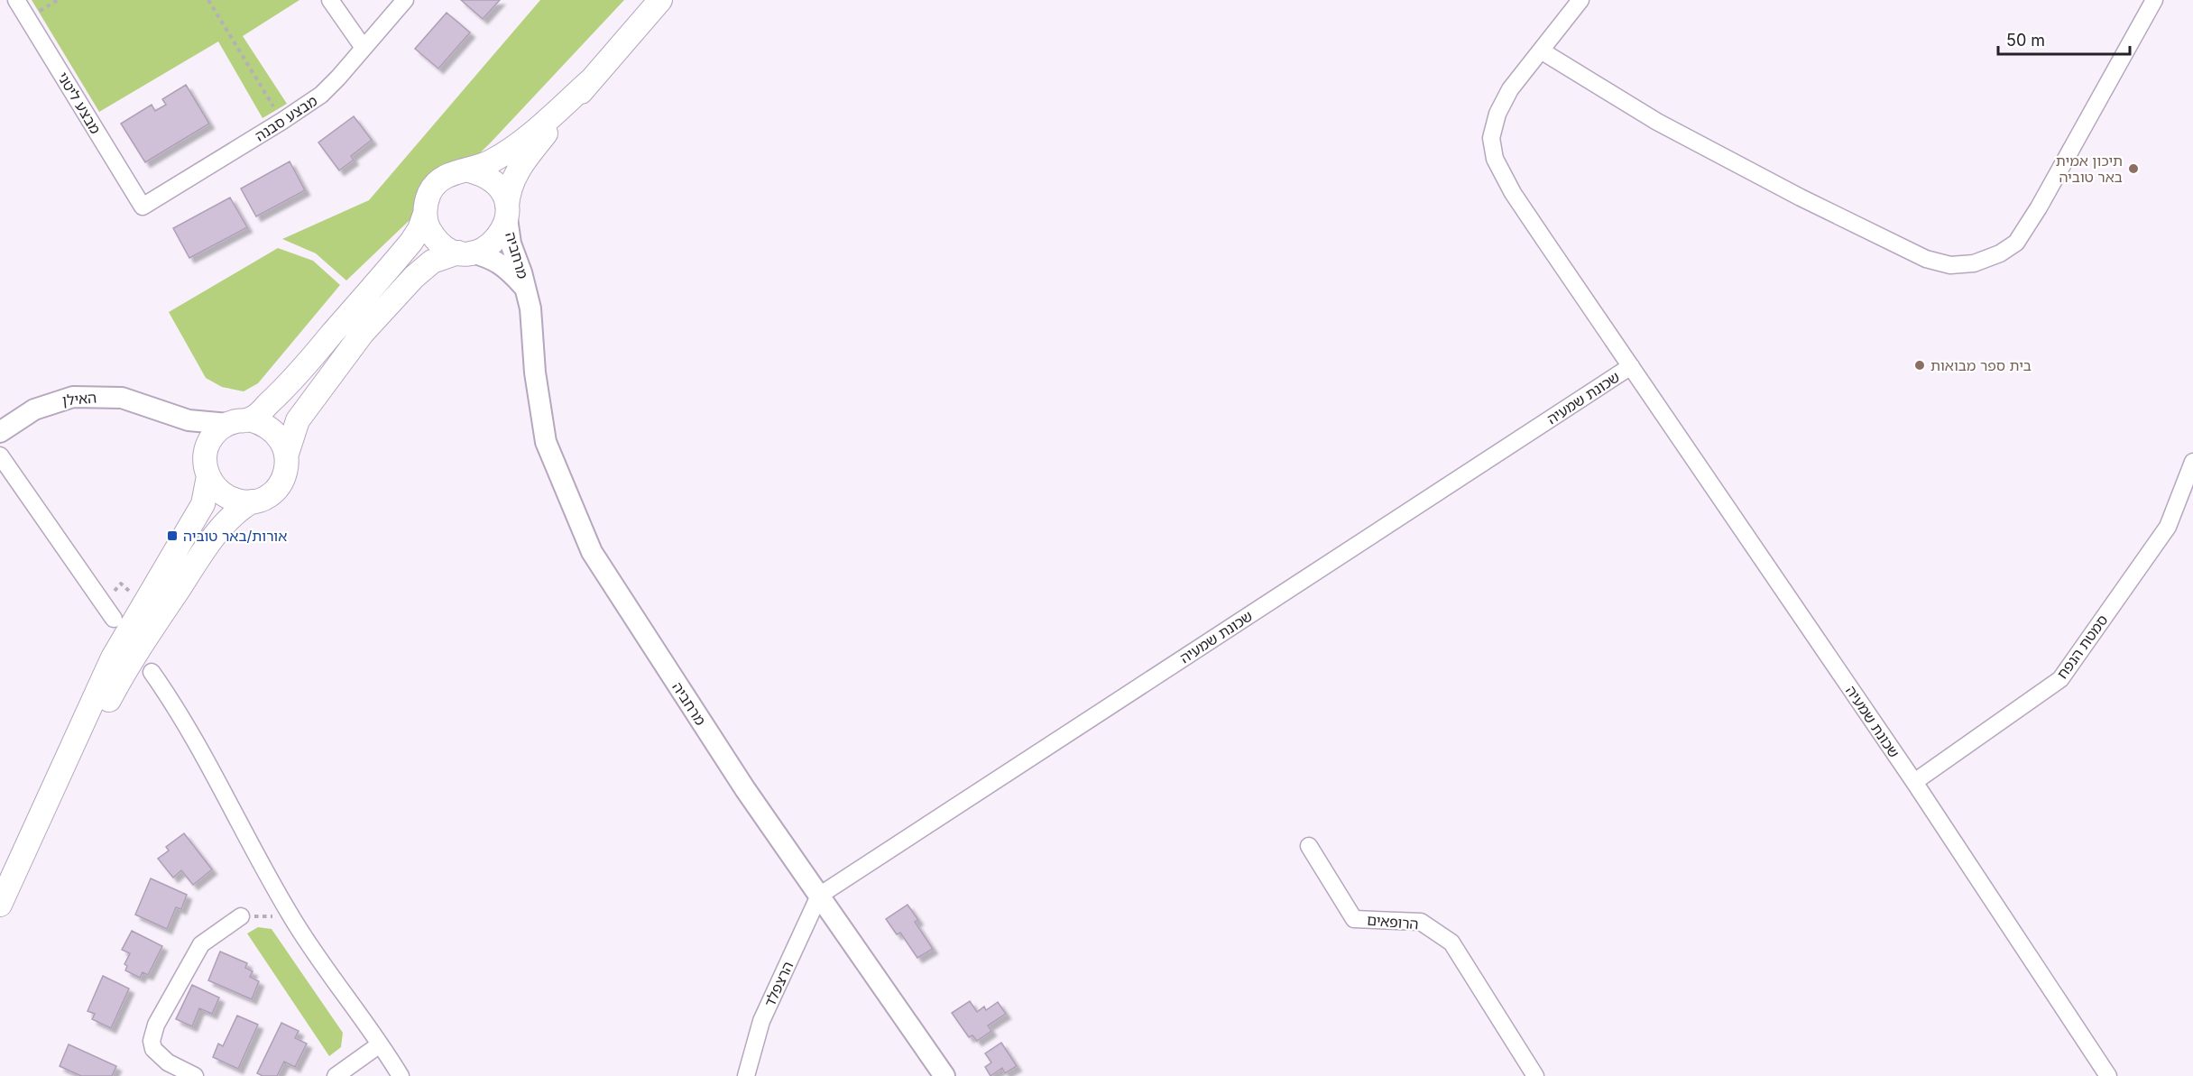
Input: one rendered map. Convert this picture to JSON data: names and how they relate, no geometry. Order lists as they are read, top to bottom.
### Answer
{
  "streets": {
    "street": [
      "מבצע ליטני",
      "מבצע סבנה",
      "מרחביה",
      "שכונת שמעיה",
      "האילן",
      "סמטת הנפח",
      "הרופאים",
      "הרצפלד"
    ]
  },
  "crossings": [
    ["מבצע ליטני", "מבצע סבנה"],
    ["מרחביה", "שכונת שמעיה"],
    ["מרחביה", "הרצפלד"],
    ["שכונת שמעיה", "סמטת הנפח"],
    ["שכונת שמעיה", "הרצפלד"]
  ],
  "places": {
    "other": ["תיכון אמית באר טוביה", "בית ספר מבואות"],
    "transit": ["אורות/באר טוביה"]
  },
  "scale_bar": "50 m"
}
